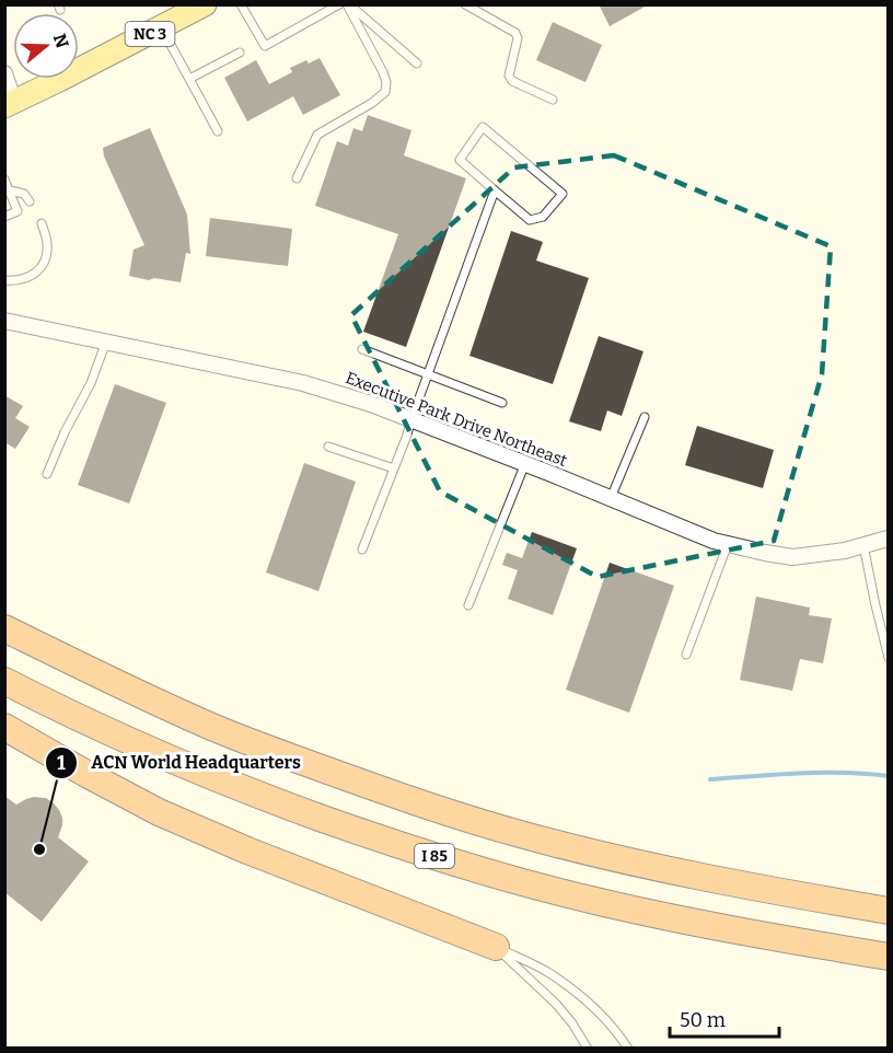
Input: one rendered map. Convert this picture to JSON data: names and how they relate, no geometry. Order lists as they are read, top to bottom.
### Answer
{
  "streets": {
    "highway": ["I 85"],
    "main road": ["NC 3"],
    "street": ["Executive Park Drive Northeast"]
  },
  "places": ["ACN World Headquarters"],
  "scale_bar": "50 m",
  "north": "right"
}
